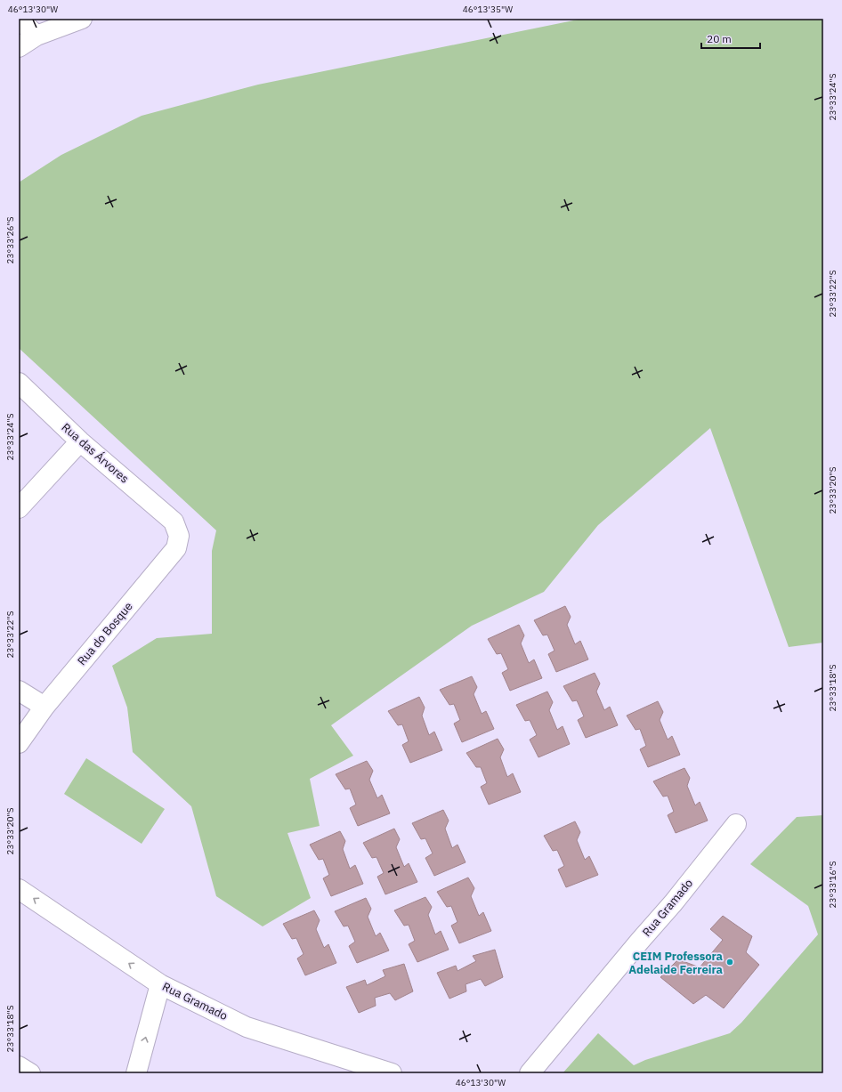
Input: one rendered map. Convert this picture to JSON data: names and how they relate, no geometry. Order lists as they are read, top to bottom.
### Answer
{
  "streets": {
    "street": ["Rua das Árvores", "Rua do Bosque", "Rua Gramado"]
  },
  "crossings": [
    ["Rua das Árvores", "Rua do Bosque"]
  ],
  "places": ["CEIM Professora Adelaide Ferreira"],
  "scale_bar": "20 m",
  "coordinates": [
    "46°13'30\"W",
    "46°13'35\"W",
    "23°33'24\"S",
    "23°33'26\"S",
    "23°33'22\"S",
    "23°33'20\"S",
    "23°33'18\"S",
    "23°33'16\"S"
  ]
}
